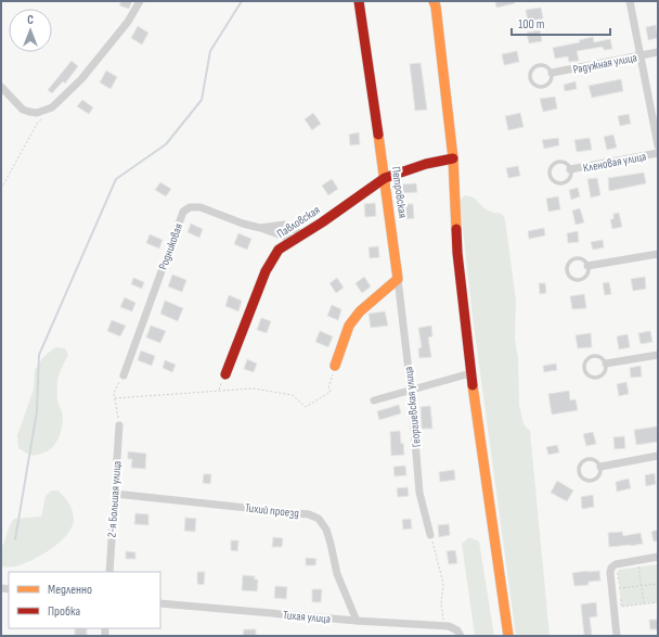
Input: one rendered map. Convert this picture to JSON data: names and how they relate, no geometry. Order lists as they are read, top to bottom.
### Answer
{
  "streets": {
    "street": [
      "Радужная улица",
      "Кленовая улица",
      "Петровская",
      "Павловская",
      "Родниковая",
      "Георгиевская улица",
      "2-я Большая улица",
      "Тихий проезд",
      "Тихая улица"
    ]
  },
  "crossings": [
    ["Петровская", "Павловская"],
    ["Петровская", "Георгиевская улица"],
    ["Павловская", "Родниковая"],
    ["2-я Большая улица", "Тихий проезд"],
    ["Тихий проезд", "Тихая улица"]
  ],
  "legend": ["Медленно", "Пробка"],
  "scale_bar": "100 m",
  "north": "top"
}
